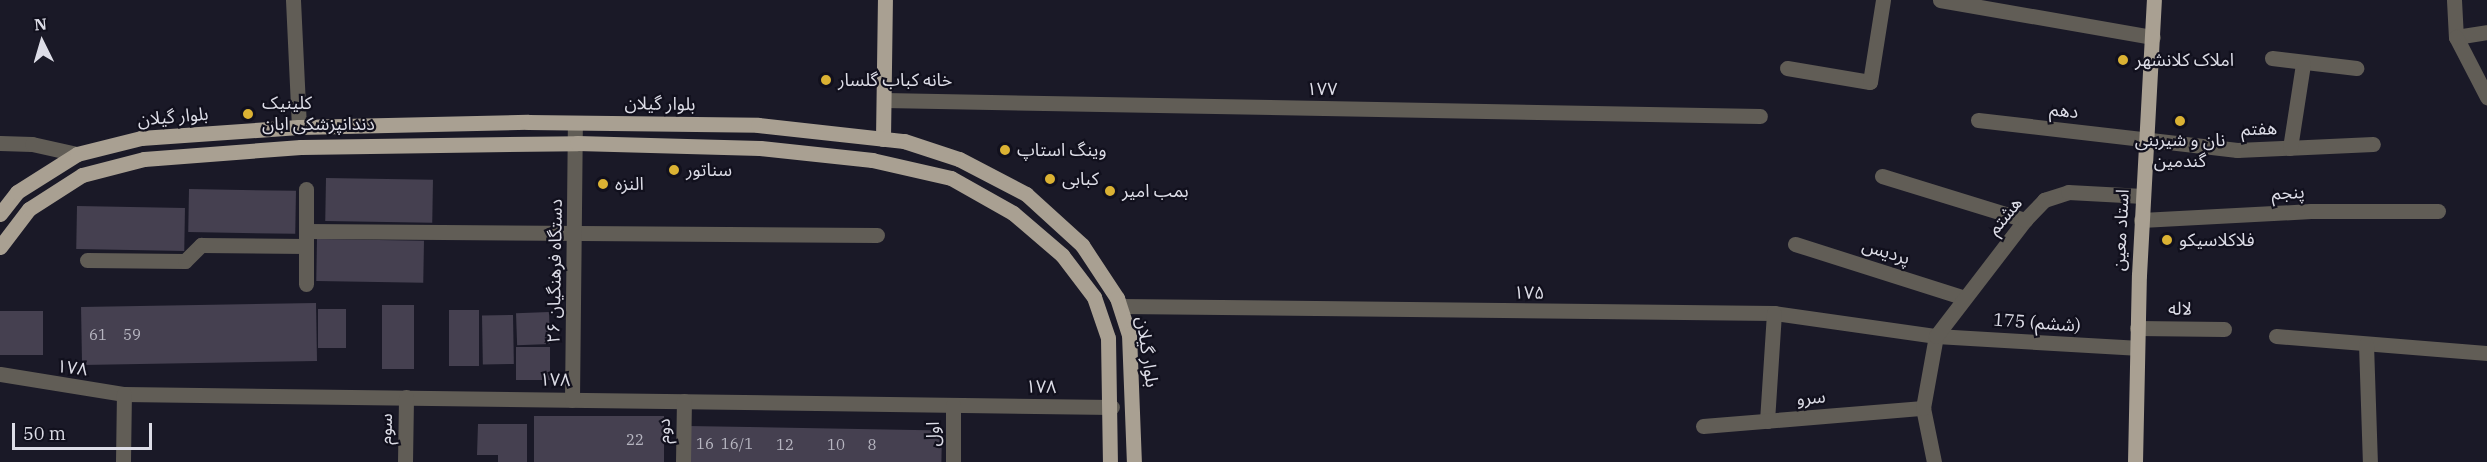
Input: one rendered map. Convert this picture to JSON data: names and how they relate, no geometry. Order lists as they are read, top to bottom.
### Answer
{
  "streets": {
    "main road": ["بلوار گیلان", "استاد معین"],
    "street": [
      "۱۷۷",
      "دهم",
      "هفتم",
      "پنجم",
      "هشتم",
      "پردیس",
      "۲۶ دستگاه فرهنگیان",
      "۱۷۵",
      "لاله",
      "175 (ششم)",
      "۱۷۸",
      "سرو",
      "سوم",
      "دوم",
      "اول"
    ]
  },
  "crossings": [
    ["بلوار گیلان", "۲۶ دستگاه فرهنگیان"],
    ["بلوار گیلان", "۱۷۵"],
    ["بلوار گیلان", "۱۷۸"],
    ["دهم", "هفتم"],
    ["دهم", "استاد معین"],
    ["هفتم", "استاد معین"],
    ["پنجم", "استاد معین"],
    ["هشتم", "استاد معین"],
    ["هشتم", "پردیس"],
    ["هشتم", "۱۷۵"],
    ["هشتم", "175 (ششم)"],
    ["استاد معین", "لاله"],
    ["استاد معین", "175 (ششم)"],
    ["۲۶ دستگاه فرهنگیان", "۱۷۸"],
    ["۱۷۵", "175 (ششم)"],
    ["۱۷۸", "سوم"],
    ["۱۷۸", "دوم"],
    ["۱۷۸", "اول"]
  ],
  "places": [
    "املاک کلانشهر",
    "خانه کباب گلسار",
    "کلینیک دندانپزشکی ابان",
    "نان و شیربنی گندمین",
    "وینگ استاپ",
    "سناتور",
    "کبابی",
    "النزه",
    "بمب امیر",
    "فلاکلاسیکو"
  ],
  "house_numbers": [
    "61",
    "59",
    "22",
    "16",
    "16/1",
    "12",
    "10",
    "8"
  ],
  "scale_bar": "50 m",
  "north": "top"
}
